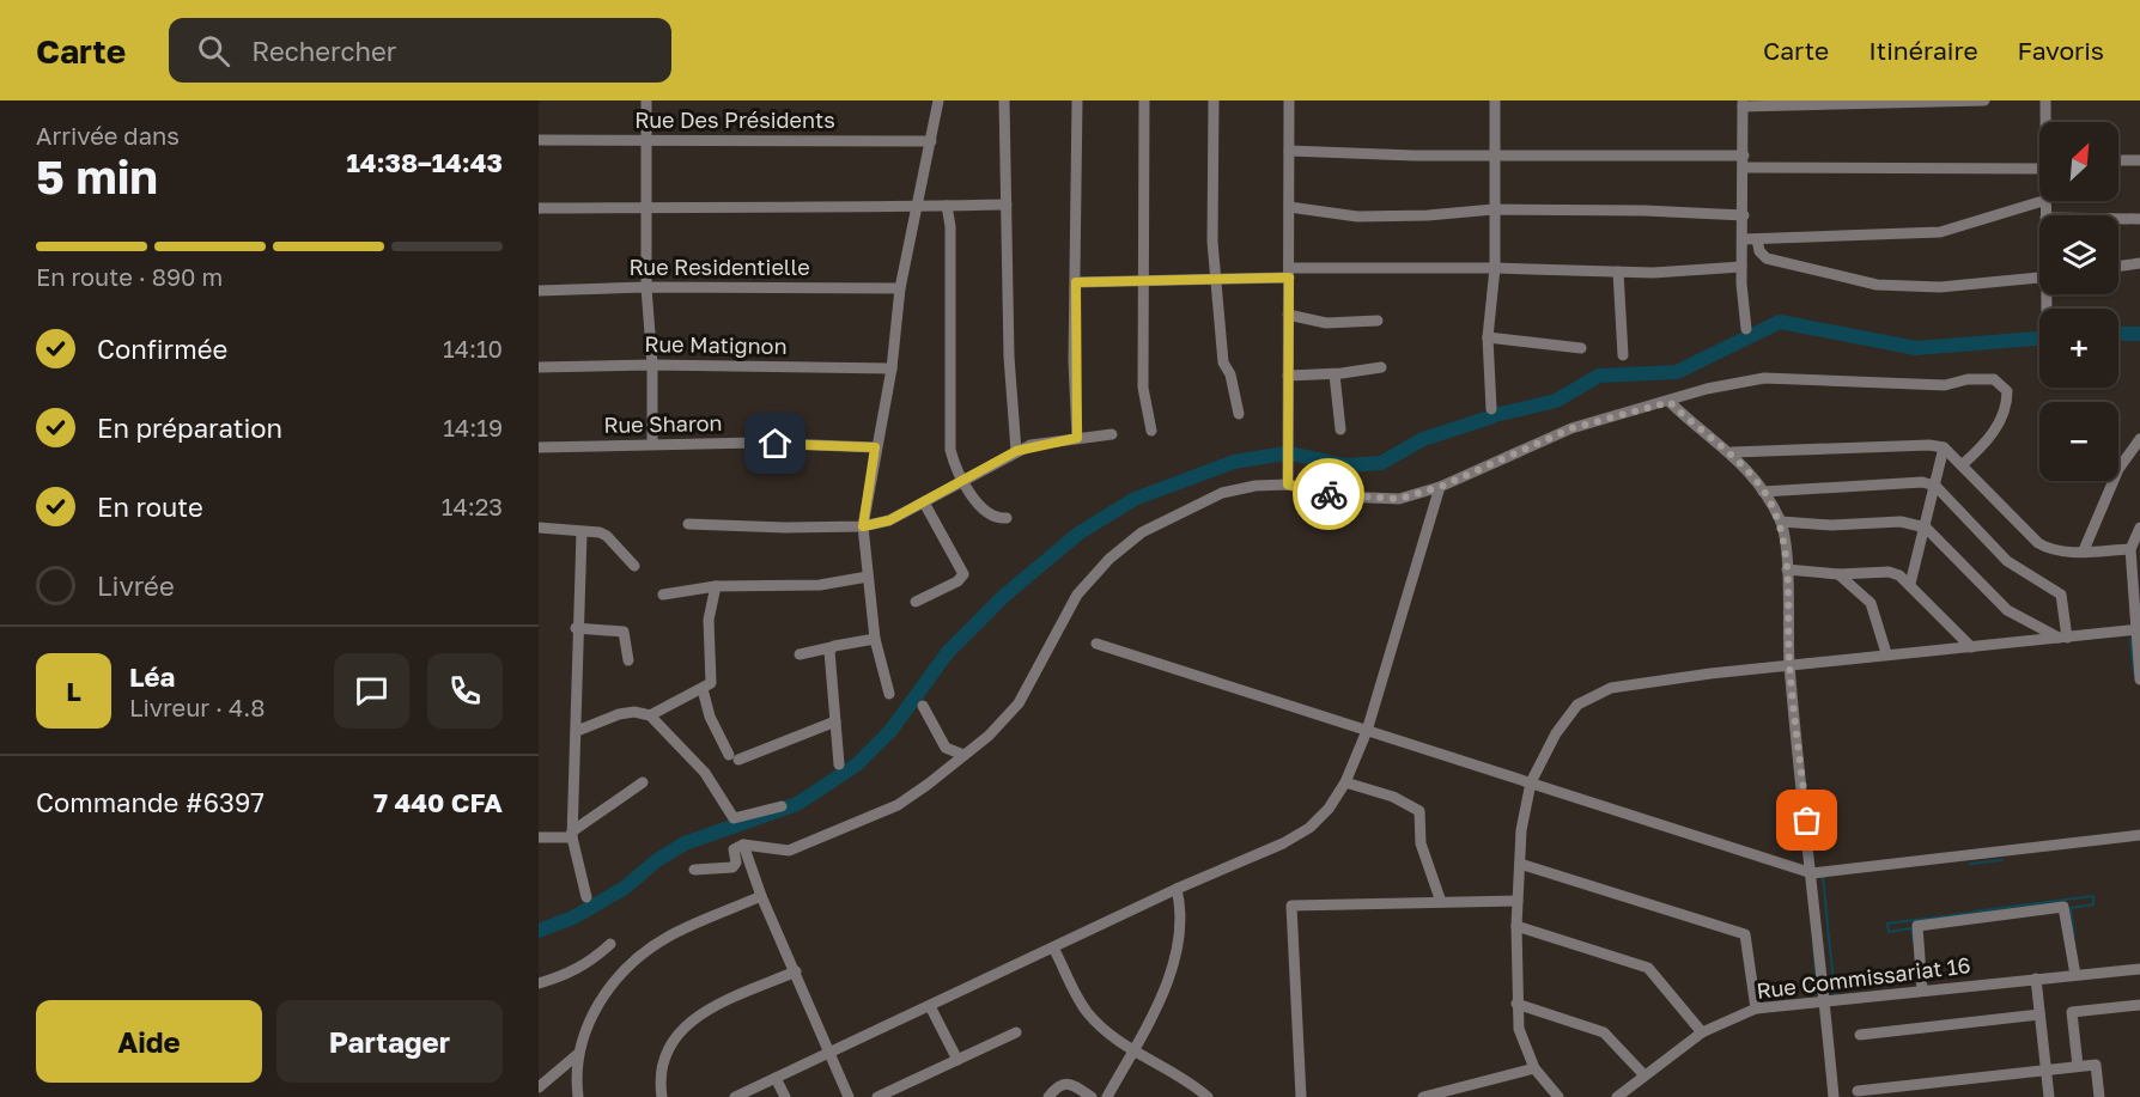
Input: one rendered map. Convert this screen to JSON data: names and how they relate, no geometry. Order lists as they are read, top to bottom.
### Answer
{
  "streets": {
    "street": [
      "Rue Des Présidents",
      "Rue Residentielle",
      "Rue Matignon",
      "Rue Sharon",
      "Rue Commissariat 16"
    ]
  },
  "north": "top right",
  "page": {
    "header": "Carte",
    "search": "Rechercher",
    "nav": ["Carte", "Itinéraire", "Favoris"],
    "heading": ["5 min", "Arrivée dans", "14:38–14:43"],
    "panel": [
      "Léa",
      "Livreur · 4.8",
      "Commande #6397",
      "7 440 CFA"
    ],
    "map_buttons": ["+", "−"],
    "bar": "En route · 890 m",
    "list": [
      ["Confirmée", "14:10"],
      ["En préparation", "14:19"],
      ["En route", "14:23"],
      "Livrée"
    ],
    "round": "L",
    "buttons": ["Aide", "Partager"]
  }
}
